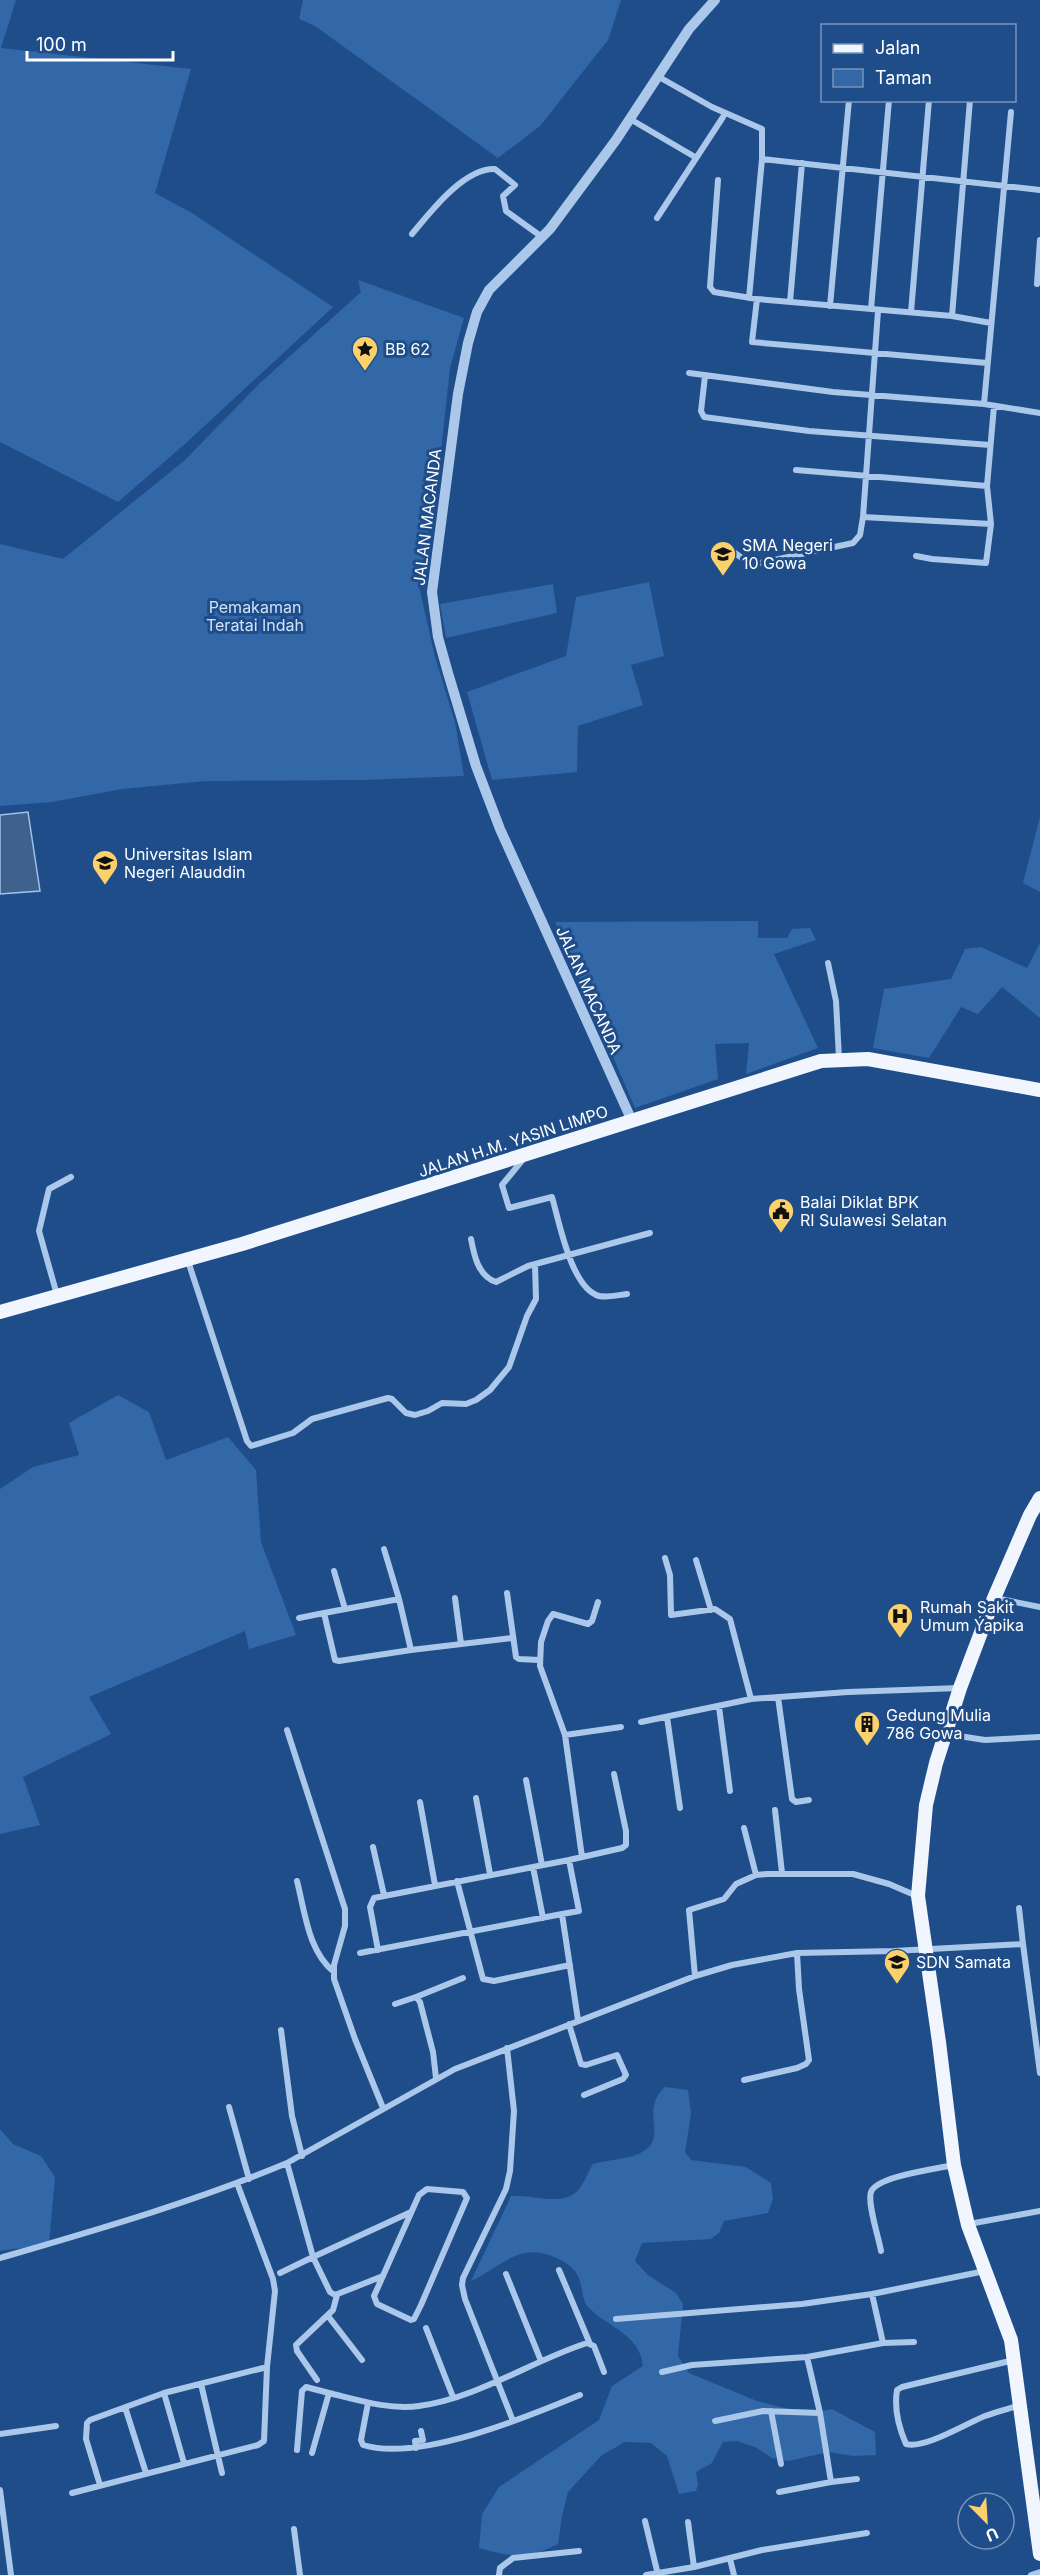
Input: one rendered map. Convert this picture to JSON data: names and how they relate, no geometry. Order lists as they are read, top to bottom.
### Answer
{
  "streets": {
    "main road": ["JALAN H.M. YASIN LIMPO"],
    "street": ["JALAN MACANDA"]
  },
  "crossings": [
    ["JALAN MACANDA", "JALAN H.M. YASIN LIMPO"]
  ],
  "parks": ["Pemakaman Teratai Indah"],
  "places": {
    "place": ["BB 62"],
    "school or university": ["SMA Negeri 10 Gowa", "Universitas Islam Negeri Alauddin", "SDN Samata"],
    "public building": ["Balai Diklat BPK RI Sulawesi Selatan"],
    "hospital": ["Rumah Sakit Umum Yapika"],
    "building": ["Gedung Mulia 786 Gowa"]
  },
  "legend": ["Jalan", "Taman"],
  "scale_bar": "100 m",
  "north": "bottom right"
}
